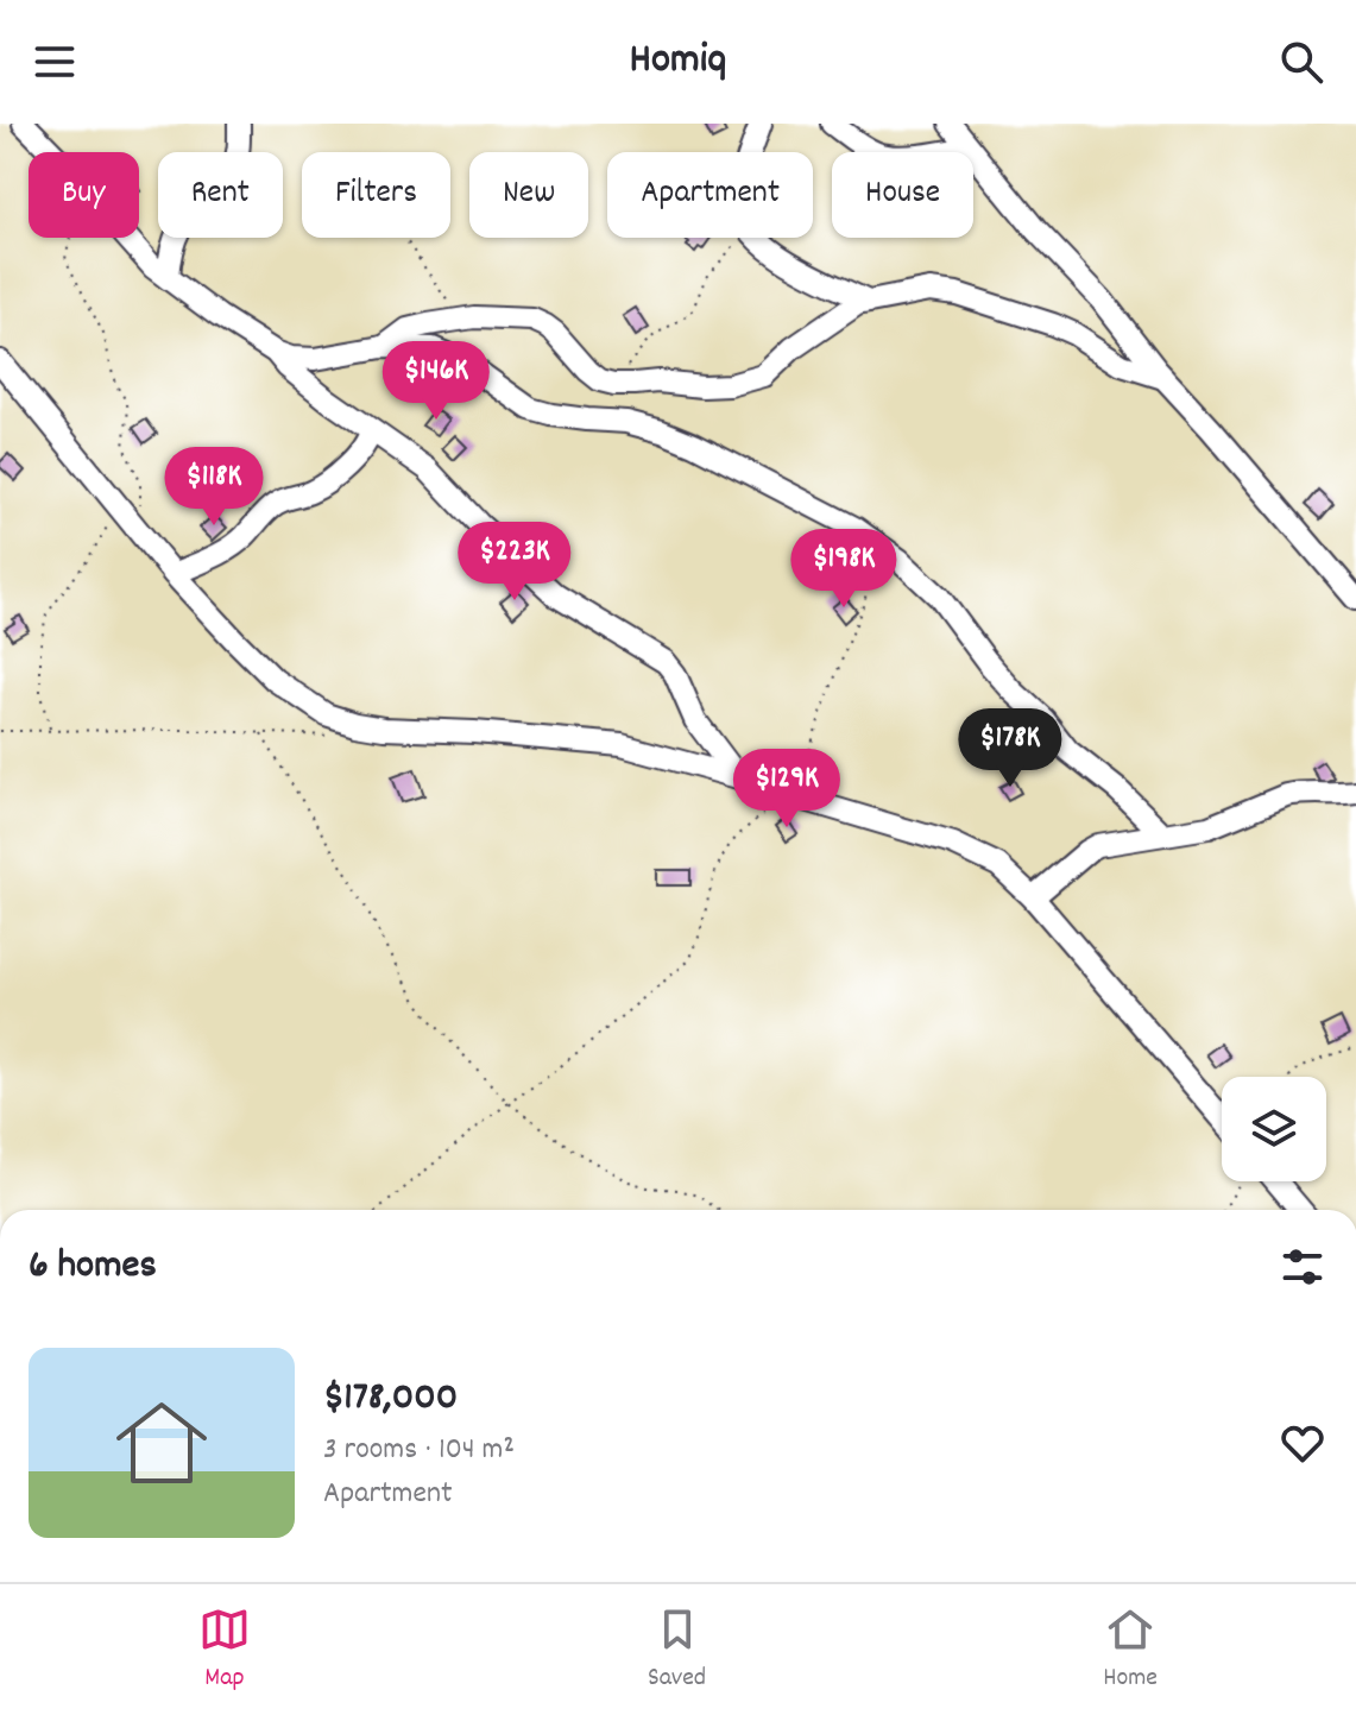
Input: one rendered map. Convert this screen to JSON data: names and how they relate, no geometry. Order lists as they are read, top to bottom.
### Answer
{
  "page": {
    "header": "Homiq",
    "chip": [
      "Buy",
      "Rent",
      "Filters",
      "New",
      "Apartment",
      "House"
    ],
    "price": [
      "$146K",
      "$118K",
      "$223K",
      "$198K",
      "$178K",
      "$129K"
    ],
    "heading": "6 homes",
    "list": [
      {
        "name": "$178,000",
        "note": "3 rooms · 104 m² · Apartment"
      }
    ],
    "tabs": ["Map", "Saved", "Home"]
  }
}
